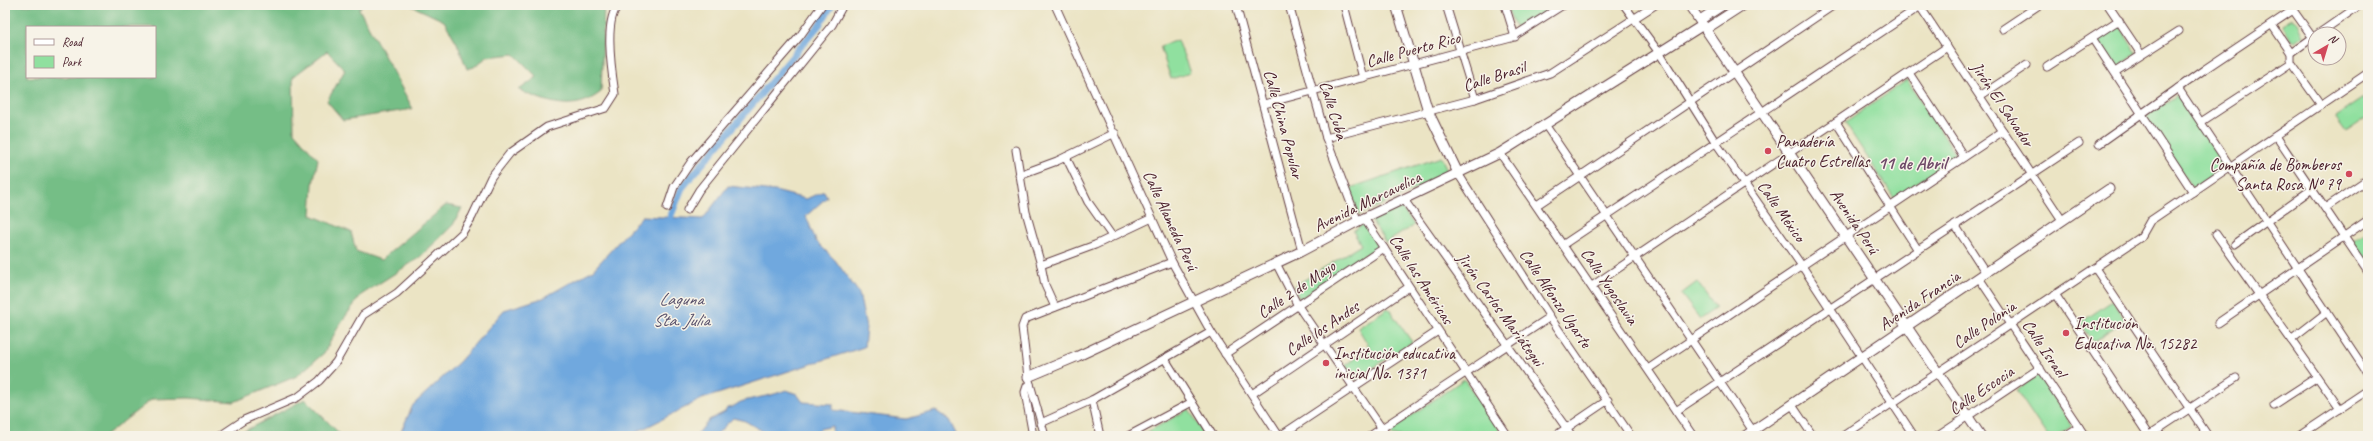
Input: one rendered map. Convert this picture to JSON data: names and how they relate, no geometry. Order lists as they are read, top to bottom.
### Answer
{
  "streets": {
    "street": [
      "Calle Puerto Rico",
      "Calle Brasil",
      "Jirón El Salvador",
      "Calle Cuba",
      "Calle China Popular",
      "Avenida Marcavelica",
      "Calle México",
      "Calle Alameda Perú",
      "Avenida Perú",
      "Calle las Américas",
      "Calle Yugoslavia",
      "Calle 2 de Mayo",
      "Calle Alfonzo Ugarte",
      "Avenida Francia",
      "Jirón Carlos Mariátegui",
      "Calle Polonia",
      "Calle los Andes",
      "Calle Israel",
      "Calle Escocia"
    ]
  },
  "crossings": [
    ["Calle Puerto Rico", "Calle Cuba"],
    ["Calle Puerto Rico", "Calle China Popular"],
    ["Calle Brasil", "Calle Cuba"],
    ["Calle Brasil", "Calle México"],
    ["Jirón El Salvador", "Avenida Francia"],
    ["Calle Cuba", "Avenida Marcavelica"],
    ["Calle Cuba", "Calle las Américas"],
    ["Calle China Popular", "Avenida Marcavelica"],
    ["Avenida Marcavelica", "Calle México"],
    ["Avenida Marcavelica", "Calle Alameda Perú"],
    ["Avenida Marcavelica", "Avenida Perú"],
    ["Avenida Marcavelica", "Calle las Américas"],
    ["Avenida Marcavelica", "Calle Yugoslavia"],
    ["Avenida Marcavelica", "Calle Alfonzo Ugarte"],
    ["Avenida Marcavelica", "Jirón Carlos Mariátegui"],
    ["Calle México", "Avenida Francia"],
    ["Calle México", "Calle Polonia"],
    ["Calle Alameda Perú", "Calle 2 de Mayo"],
    ["Calle Alameda Perú", "Calle los Andes"],
    ["Avenida Perú", "Avenida Francia"],
    ["Avenida Perú", "Calle Polonia"],
    ["Avenida Perú", "Calle Escocia"],
    ["Calle las Américas", "Calle 2 de Mayo"],
    ["Calle las Américas", "Calle los Andes"],
    ["Avenida Francia", "Calle Israel"],
    ["Calle Polonia", "Calle Israel"],
    ["Calle Israel", "Calle Escocia"]
  ],
  "districts": ["11 de Abril"],
  "water": ["Laguna Sta. Julia"],
  "places": [
    "Panadería Cuatro Estrellas",
    "Compañía de Bomberos Santa Rosa Nº 79",
    "Institución Educativa No. 15282",
    "Institución educativa inicial No. 1371"
  ],
  "legend": ["Road", "Park"],
  "north": "top right"
}
